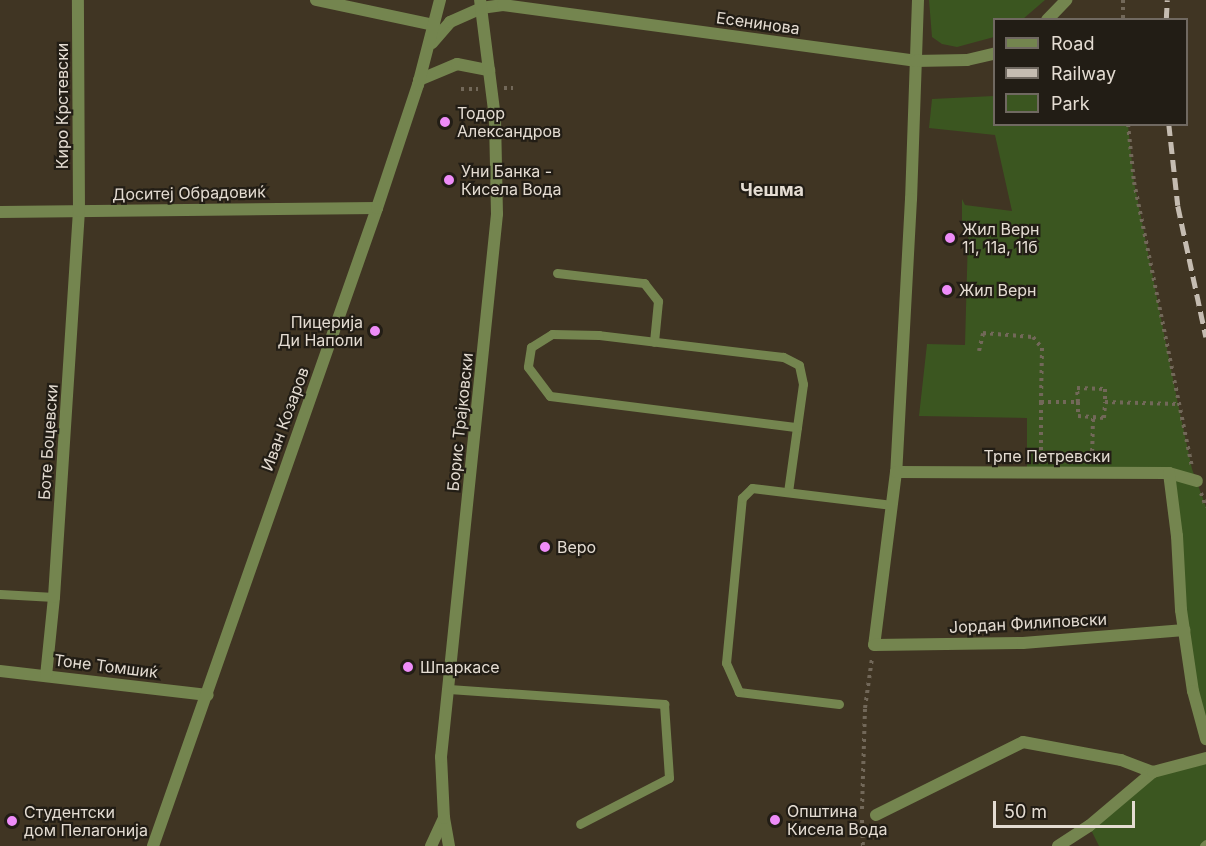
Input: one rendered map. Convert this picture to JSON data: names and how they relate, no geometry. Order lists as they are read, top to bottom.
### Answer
{
  "streets": {
    "street": [
      "Есенинова",
      "Киро Крстевски",
      "Доситеј Обрадовиќ",
      "Иван Козаров",
      "Борис Трајковски",
      "Боте Боцевски",
      "Трпе Петревски",
      "Јордан Филиповски",
      "Тоне Томшиќ"
    ]
  },
  "crossings": [
    ["Есенинова", "Иван Козаров"],
    ["Есенинова", "Борис Трајковски"],
    ["Киро Крстевски", "Доситеј Обрадовиќ"],
    ["Киро Крстевски", "Боте Боцевски"],
    ["Доситеј Обрадовиќ", "Иван Козаров"],
    ["Доситеј Обрадовиќ", "Боте Боцевски"],
    ["Иван Козаров", "Тоне Томшиќ"],
    ["Боте Боцевски", "Тоне Томшиќ"]
  ],
  "districts": ["Чешма"],
  "places": [
    "Тодор Александров",
    "Уни Банка - Кисела Вода",
    "Жил Верн 11, 11а, 11б",
    "Жил Верн",
    "Пицерија Ди Наполи",
    "Веро",
    "Шпаркасе",
    "Општина Кисела Вода",
    "Студентски дом Пелагонија"
  ],
  "legend": ["Road", "Railway", "Park"],
  "scale_bar": "50 m"
}
